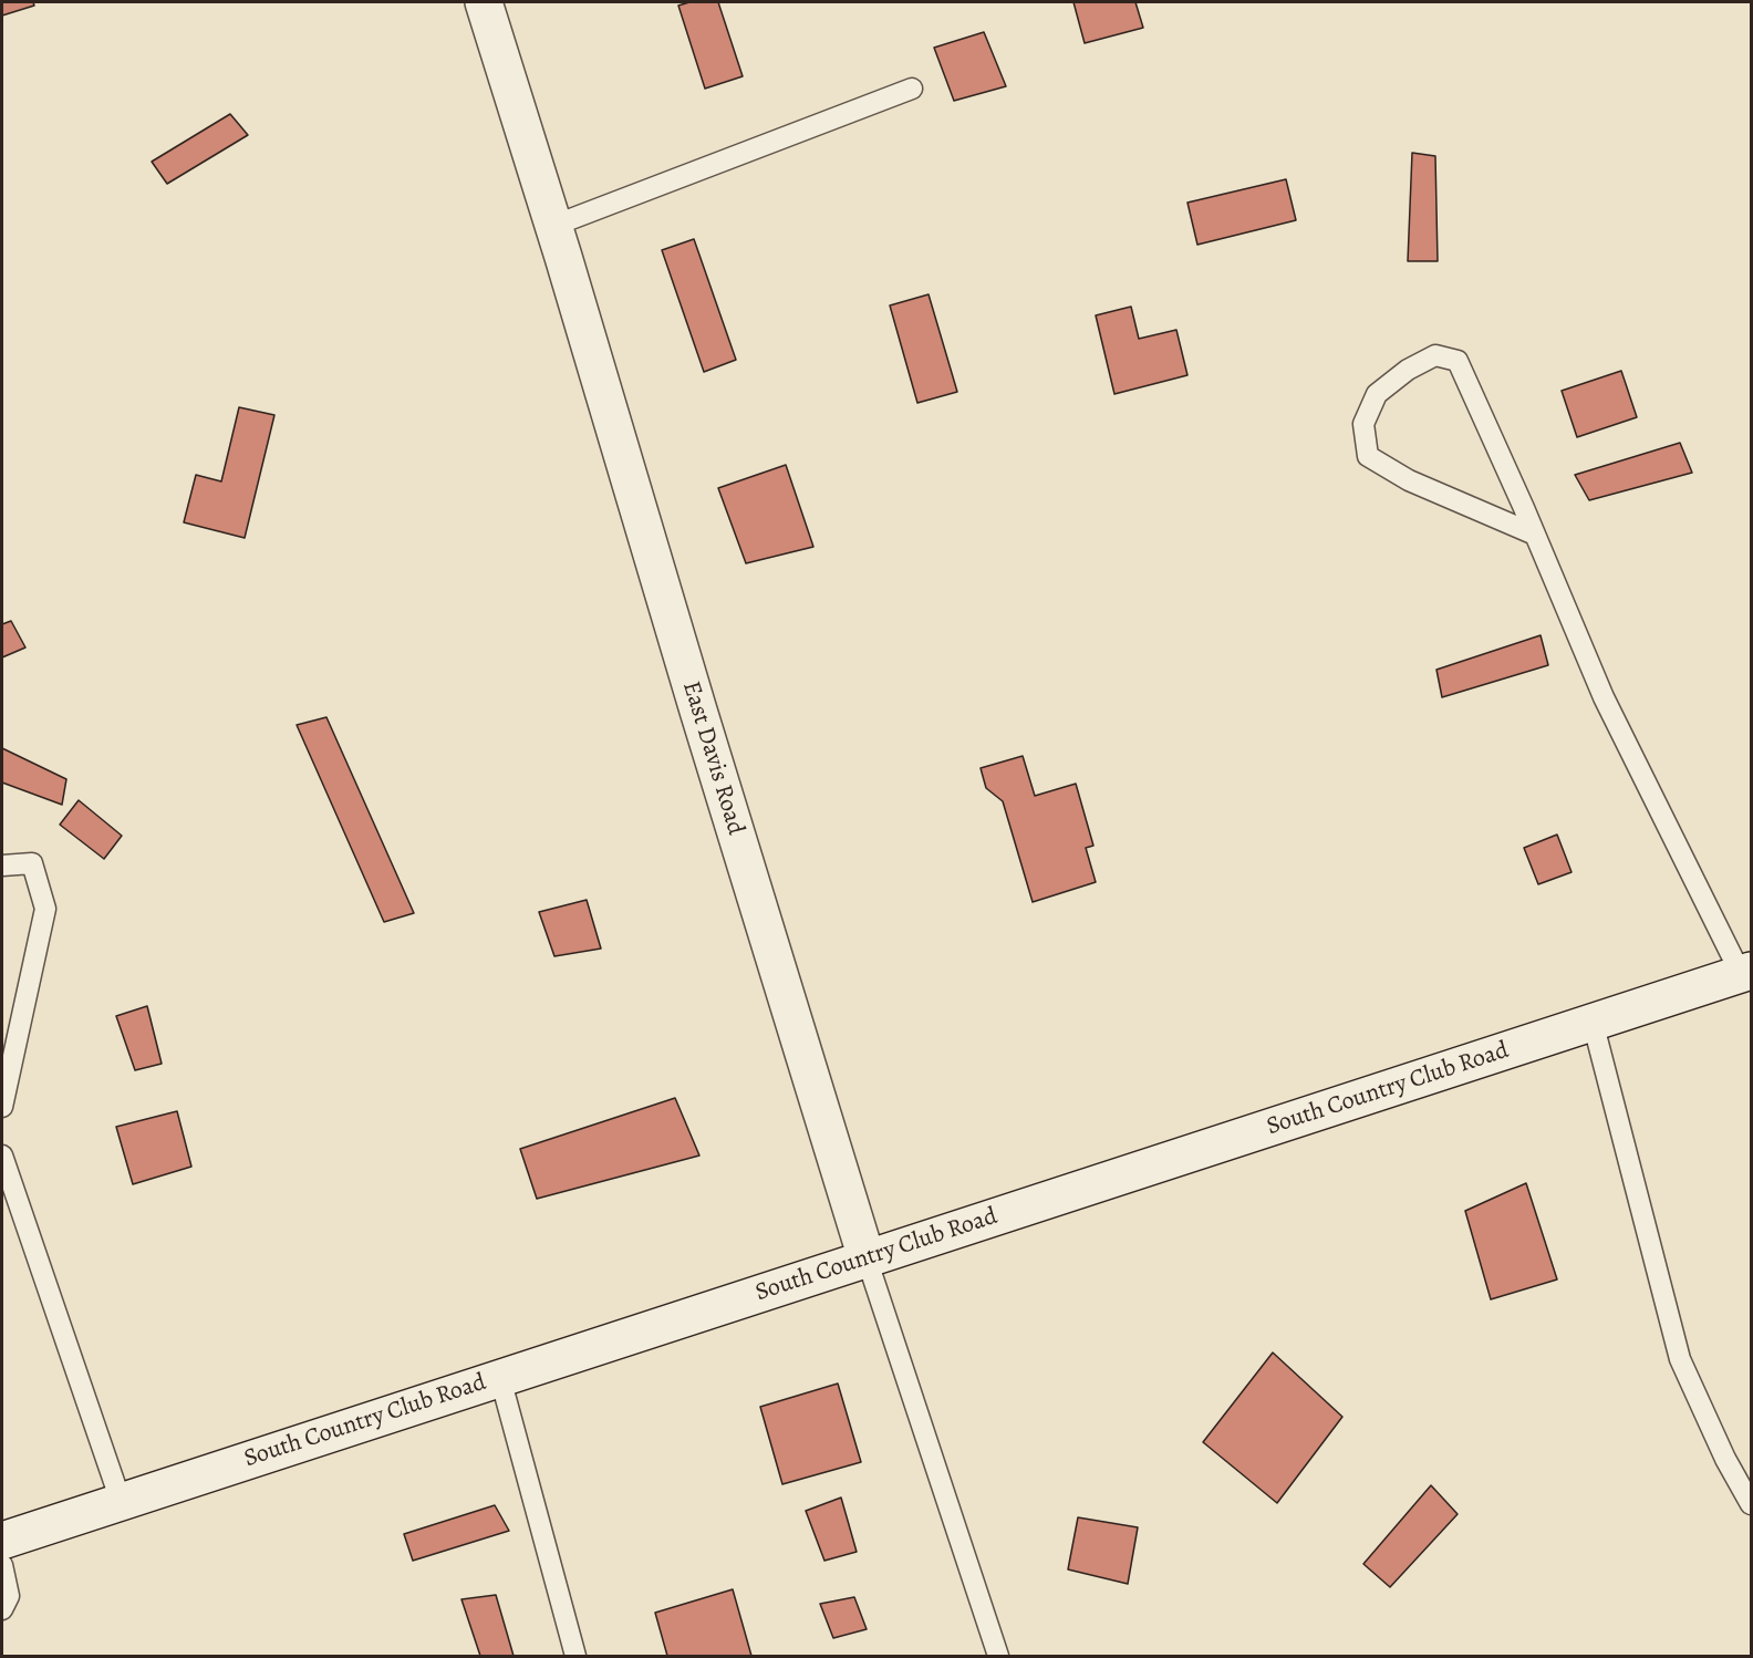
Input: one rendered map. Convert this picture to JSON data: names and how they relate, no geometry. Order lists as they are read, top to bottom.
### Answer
{
  "streets": {
    "street": ["East Davis Road", "South Country Club Road"]
  },
  "crossings": [
    ["East Davis Road", "South Country Club Road"]
  ]
}
